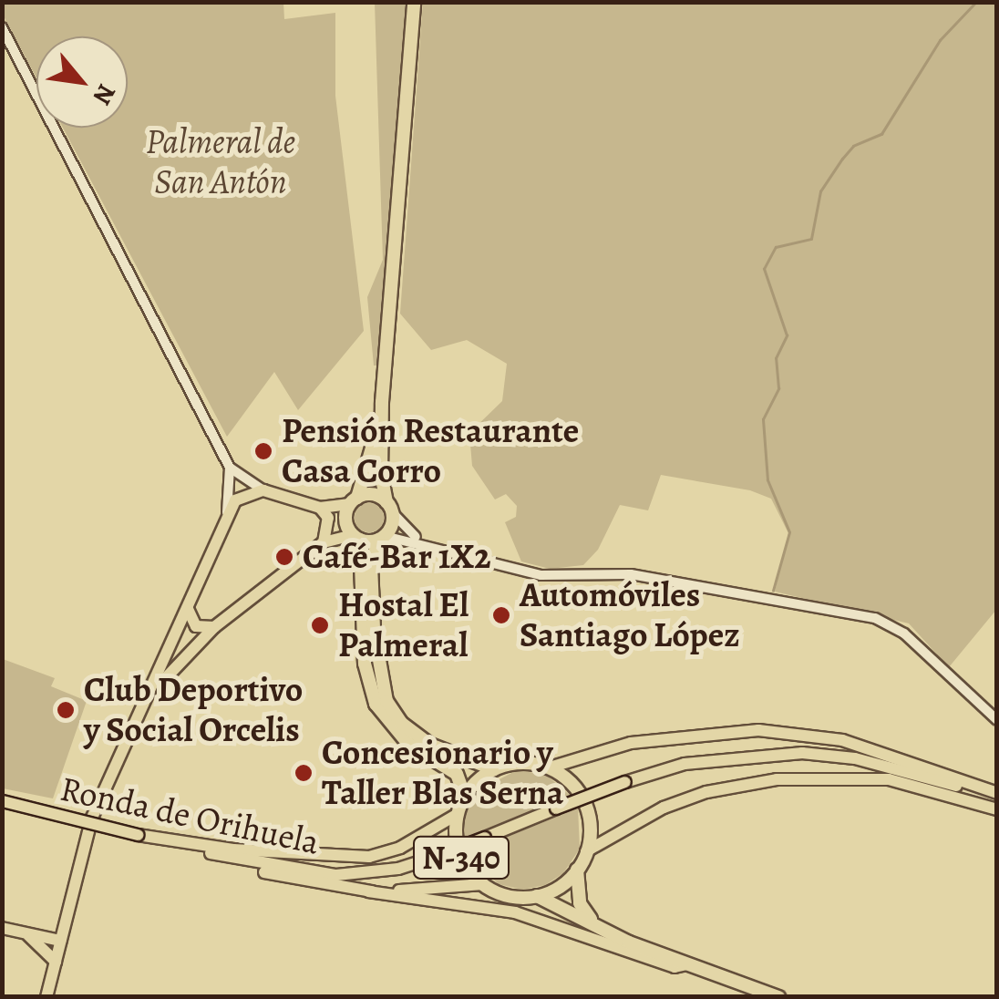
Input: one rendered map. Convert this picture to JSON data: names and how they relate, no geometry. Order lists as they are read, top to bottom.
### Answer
{
  "streets": {
    "highway": ["N-340"],
    "main road": ["Ronda de Orihuela"]
  },
  "parks": ["Palmeral de San Antón"],
  "places": [
    "Pensión Restaurante Casa Corro",
    "Café-Bar 1X2",
    "Automóviles Santiago López",
    "Hostal El Palmeral",
    "Club Deportivo y Social Orcelis",
    "Concesionario y Taller Blas Serna"
  ],
  "north": "bottom right"
}
